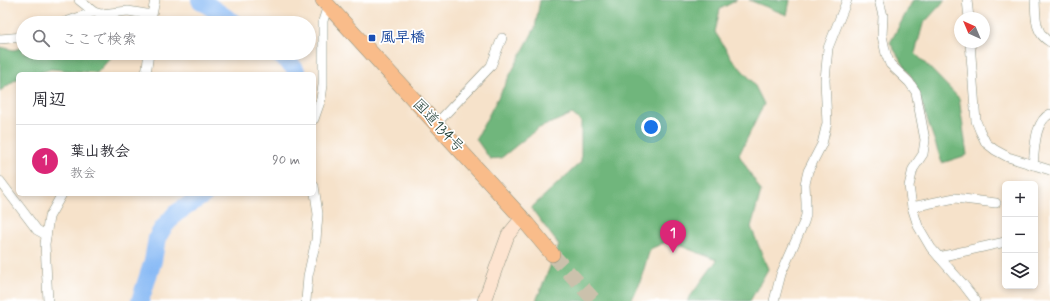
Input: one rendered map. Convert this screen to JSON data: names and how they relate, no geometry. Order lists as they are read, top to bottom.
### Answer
{
  "streets": {
    "highway": ["国道134号"]
  },
  "places": {
    "transit": ["風早橋"]
  },
  "north": "top left",
  "page": {
    "search": "ここで検索",
    "heading": "周辺",
    "list": [
      {
        "mark": "1",
        "name": "葉山教会",
        "note": "教会",
        "value": "90 m"
      }
    ],
    "map_buttons": ["+", "−"],
    "pins": "1"
  }
}
